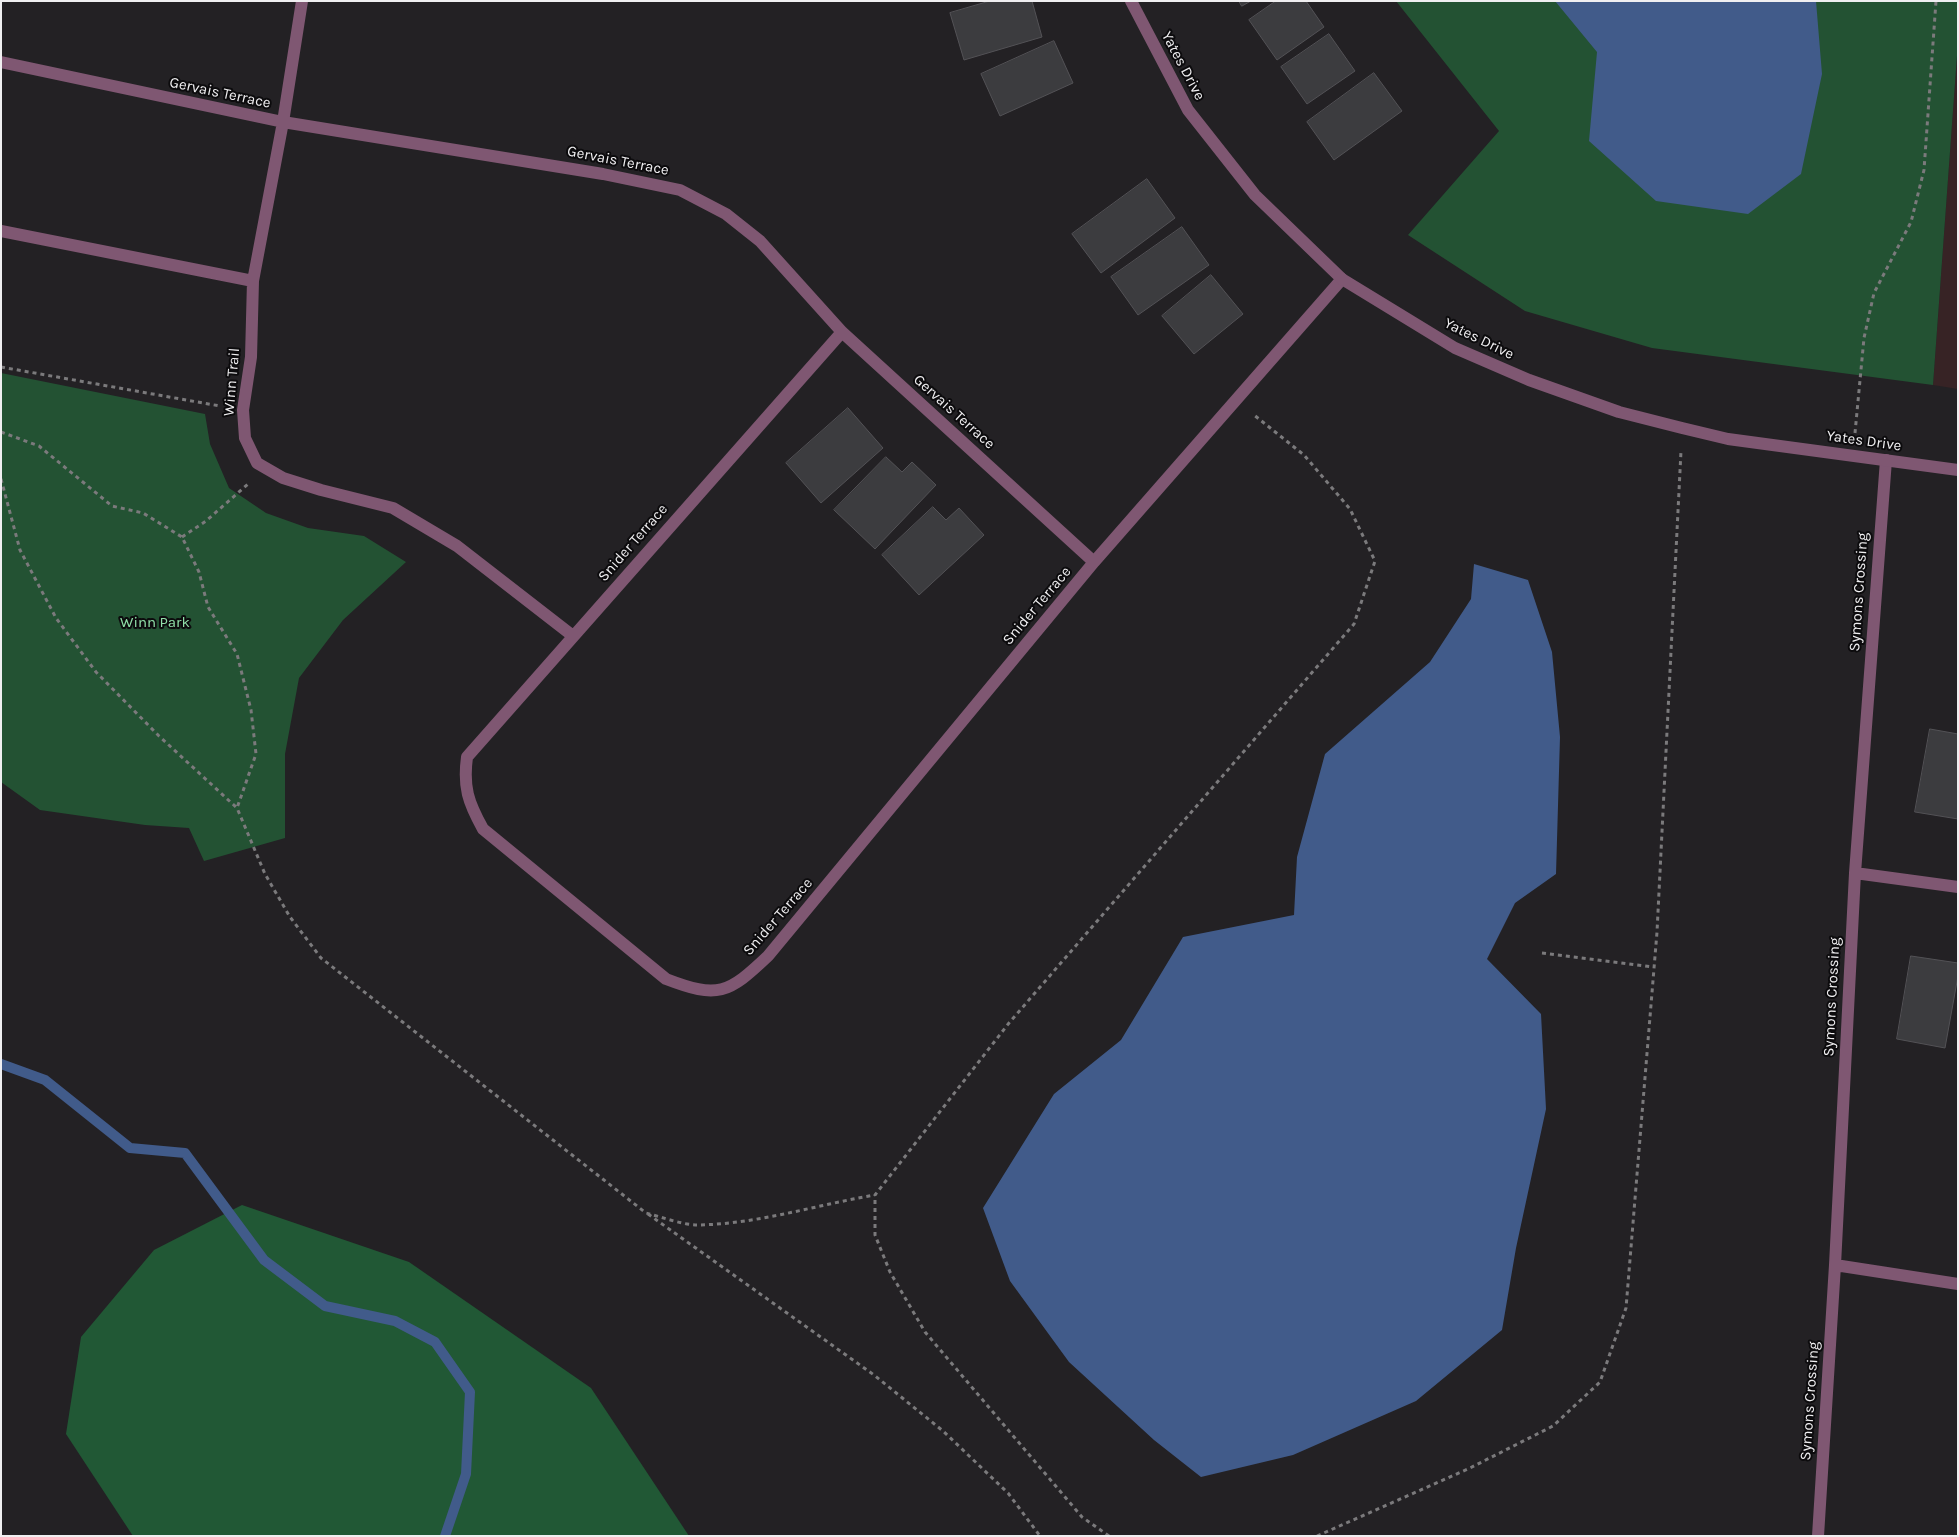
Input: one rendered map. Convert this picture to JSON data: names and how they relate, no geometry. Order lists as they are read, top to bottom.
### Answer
{
  "streets": {
    "street": [
      "Yates Drive",
      "Gervais Terrace",
      "Winn Trail",
      "Snider Terrace",
      "Symons Crossing"
    ]
  },
  "crossings": [
    ["Yates Drive", "Snider Terrace"],
    ["Yates Drive", "Symons Crossing"],
    ["Gervais Terrace", "Winn Trail"],
    ["Gervais Terrace", "Snider Terrace"],
    ["Winn Trail", "Snider Terrace"]
  ],
  "parks": ["Winn Park"]
}
